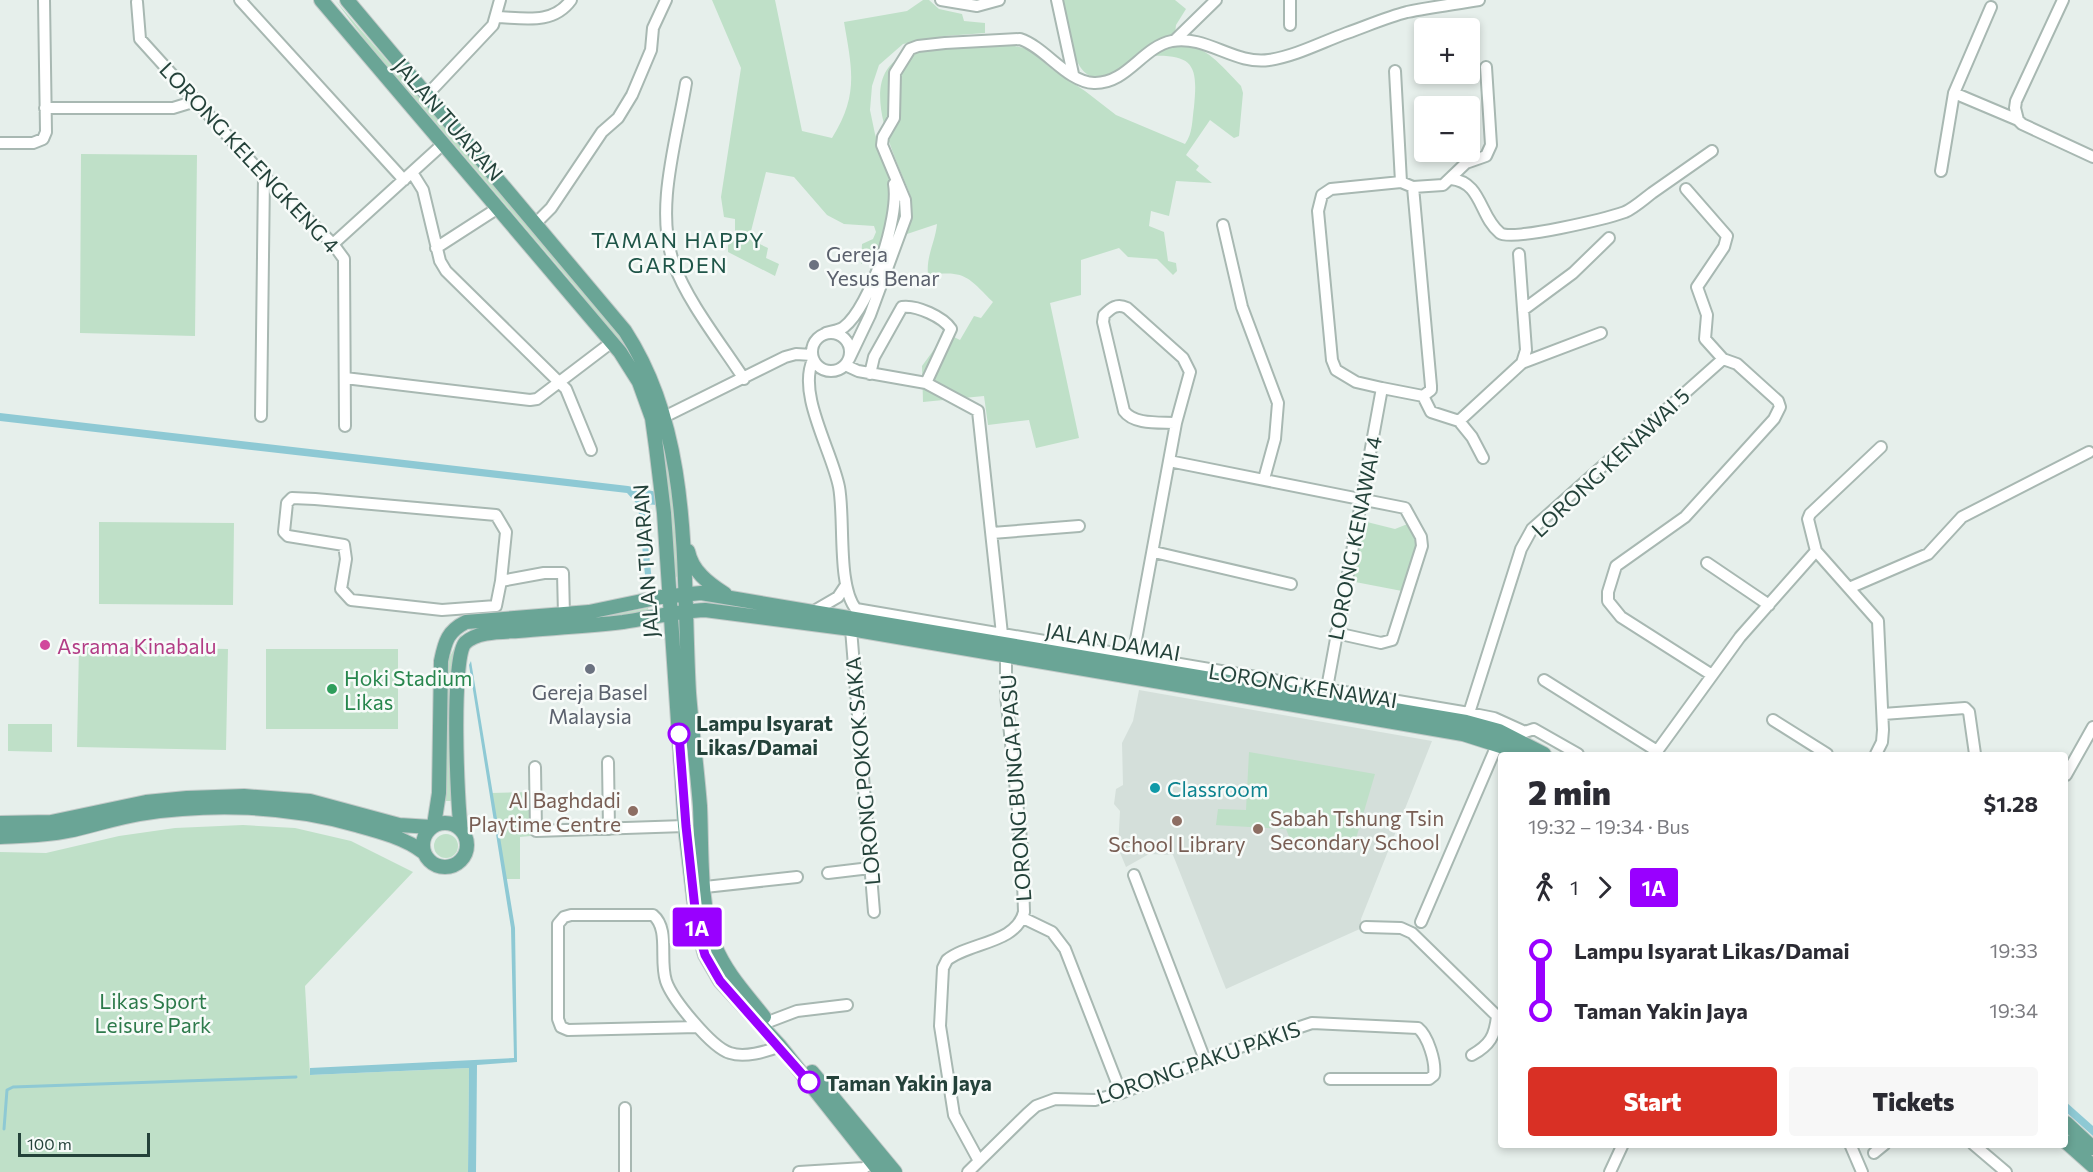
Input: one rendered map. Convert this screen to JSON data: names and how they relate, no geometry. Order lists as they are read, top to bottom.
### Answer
{
  "streets": {
    "main road": ["JALAN TUARAN", "JALAN DAMAI"],
    "street": [
      "LORONG KELENGKENG 4",
      "LORONG KENAWAI 5",
      "LORONG KENAWAI 4",
      "LORONG KENAWAI",
      "LORONG POKOK SAKA",
      "LORONG BUNGA PASU",
      "LORONG PAKU PAKIS"
    ]
  },
  "crossings": [
    ["JALAN TUARAN", "JALAN DAMAI"],
    ["LORONG KENAWAI 5", "LORONG KENAWAI"],
    ["LORONG KENAWAI 4", "LORONG KENAWAI"],
    ["JALAN DAMAI", "LORONG KENAWAI"],
    ["JALAN DAMAI", "LORONG POKOK SAKA"],
    ["JALAN DAMAI", "LORONG BUNGA PASU"]
  ],
  "districts": ["TAMAN HAPPY GARDEN"],
  "parks": ["Likas Sport Leisure Park"],
  "places": [
    "Gereja Yesus Benar",
    "Asrama Kinabalu",
    "Gereja Basel Malaysia",
    "Hoki Stadium Likas",
    "Lampu Isyarat Likas/Damai",
    "Classroom",
    "Al Baghdadi Playtime Centre",
    "School Library",
    "Sabah Tshung Tsin Secondary School",
    "Taman Yakin Jaya"
  ],
  "lines": ["bus line 1A"],
  "scale_bar": "100 m",
  "page": {
    "on_map": "1A",
    "map_buttons": ["+", "−"],
    "heading": ["2 min", "19:32 – 19:34 · Bus", "$1.28"],
    "legs": ["1", "1A"],
    "list": [
      {
        "name": "Lampu Isyarat Likas/Damai",
        "value": "19:33"
      },
      {
        "name": "Taman Yakin Jaya",
        "value": "19:34"
      }
    ],
    "buttons": ["Start", "Tickets"],
    "scale": "100 m"
  }
}
